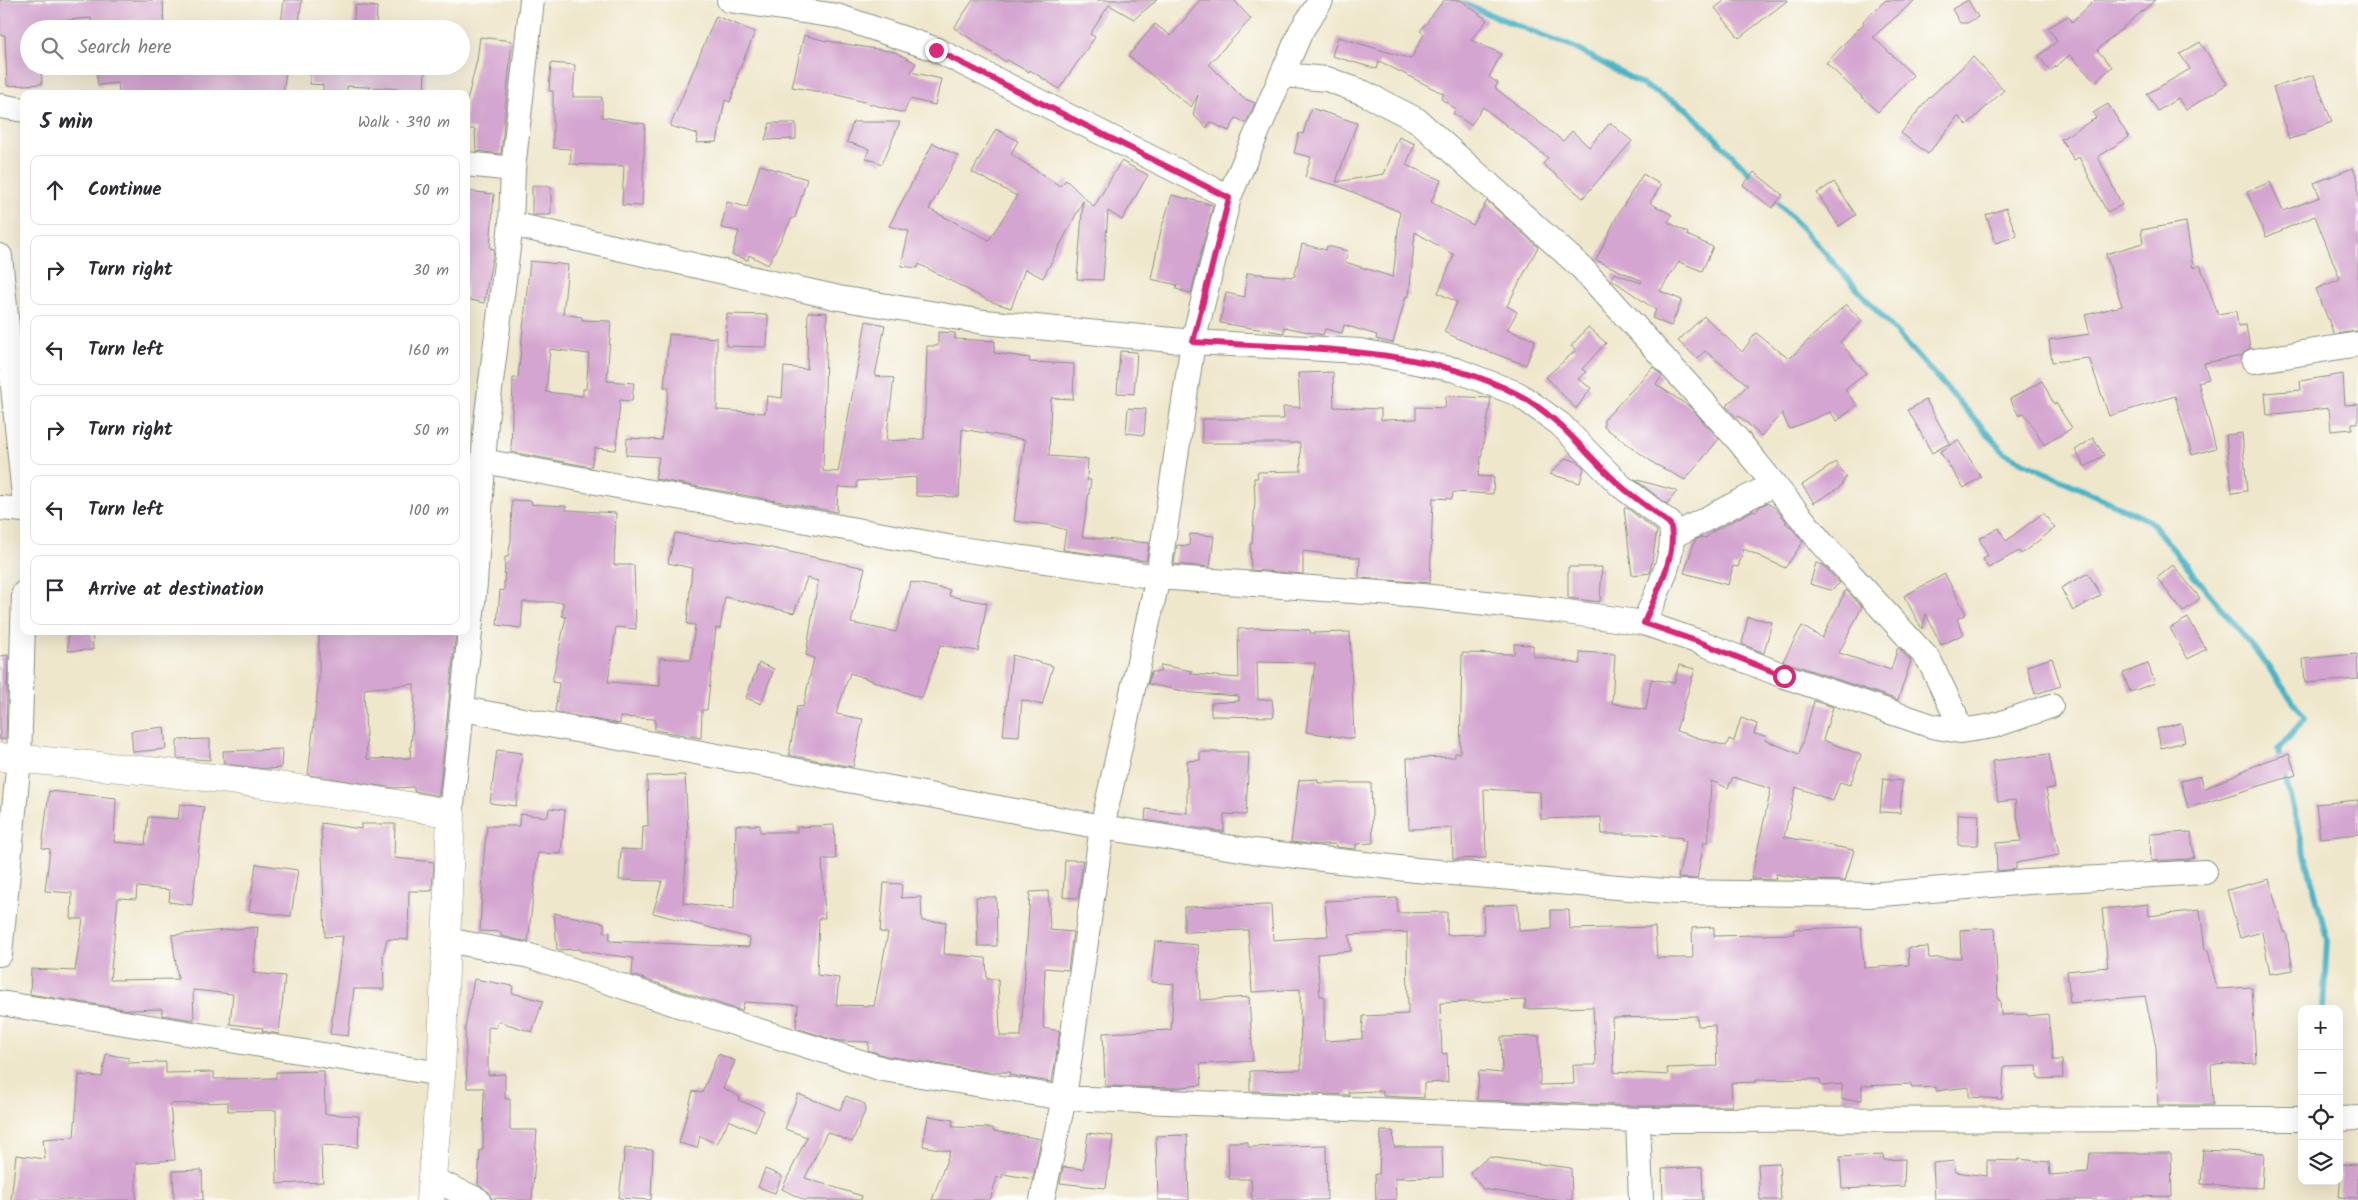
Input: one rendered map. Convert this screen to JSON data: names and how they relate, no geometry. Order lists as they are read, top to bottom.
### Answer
{
  "page": {
    "search": "Search here",
    "heading": ["5 min", "Walk · 390 m"],
    "list": [
      ["Continue", "50 m"],
      ["Turn right", "30 m"],
      ["Turn left", "160 m"],
      ["Turn right", "50 m"],
      ["Turn left", "100 m"],
      "Arrive at destination"
    ],
    "map_buttons": ["+", "−"]
  }
}
